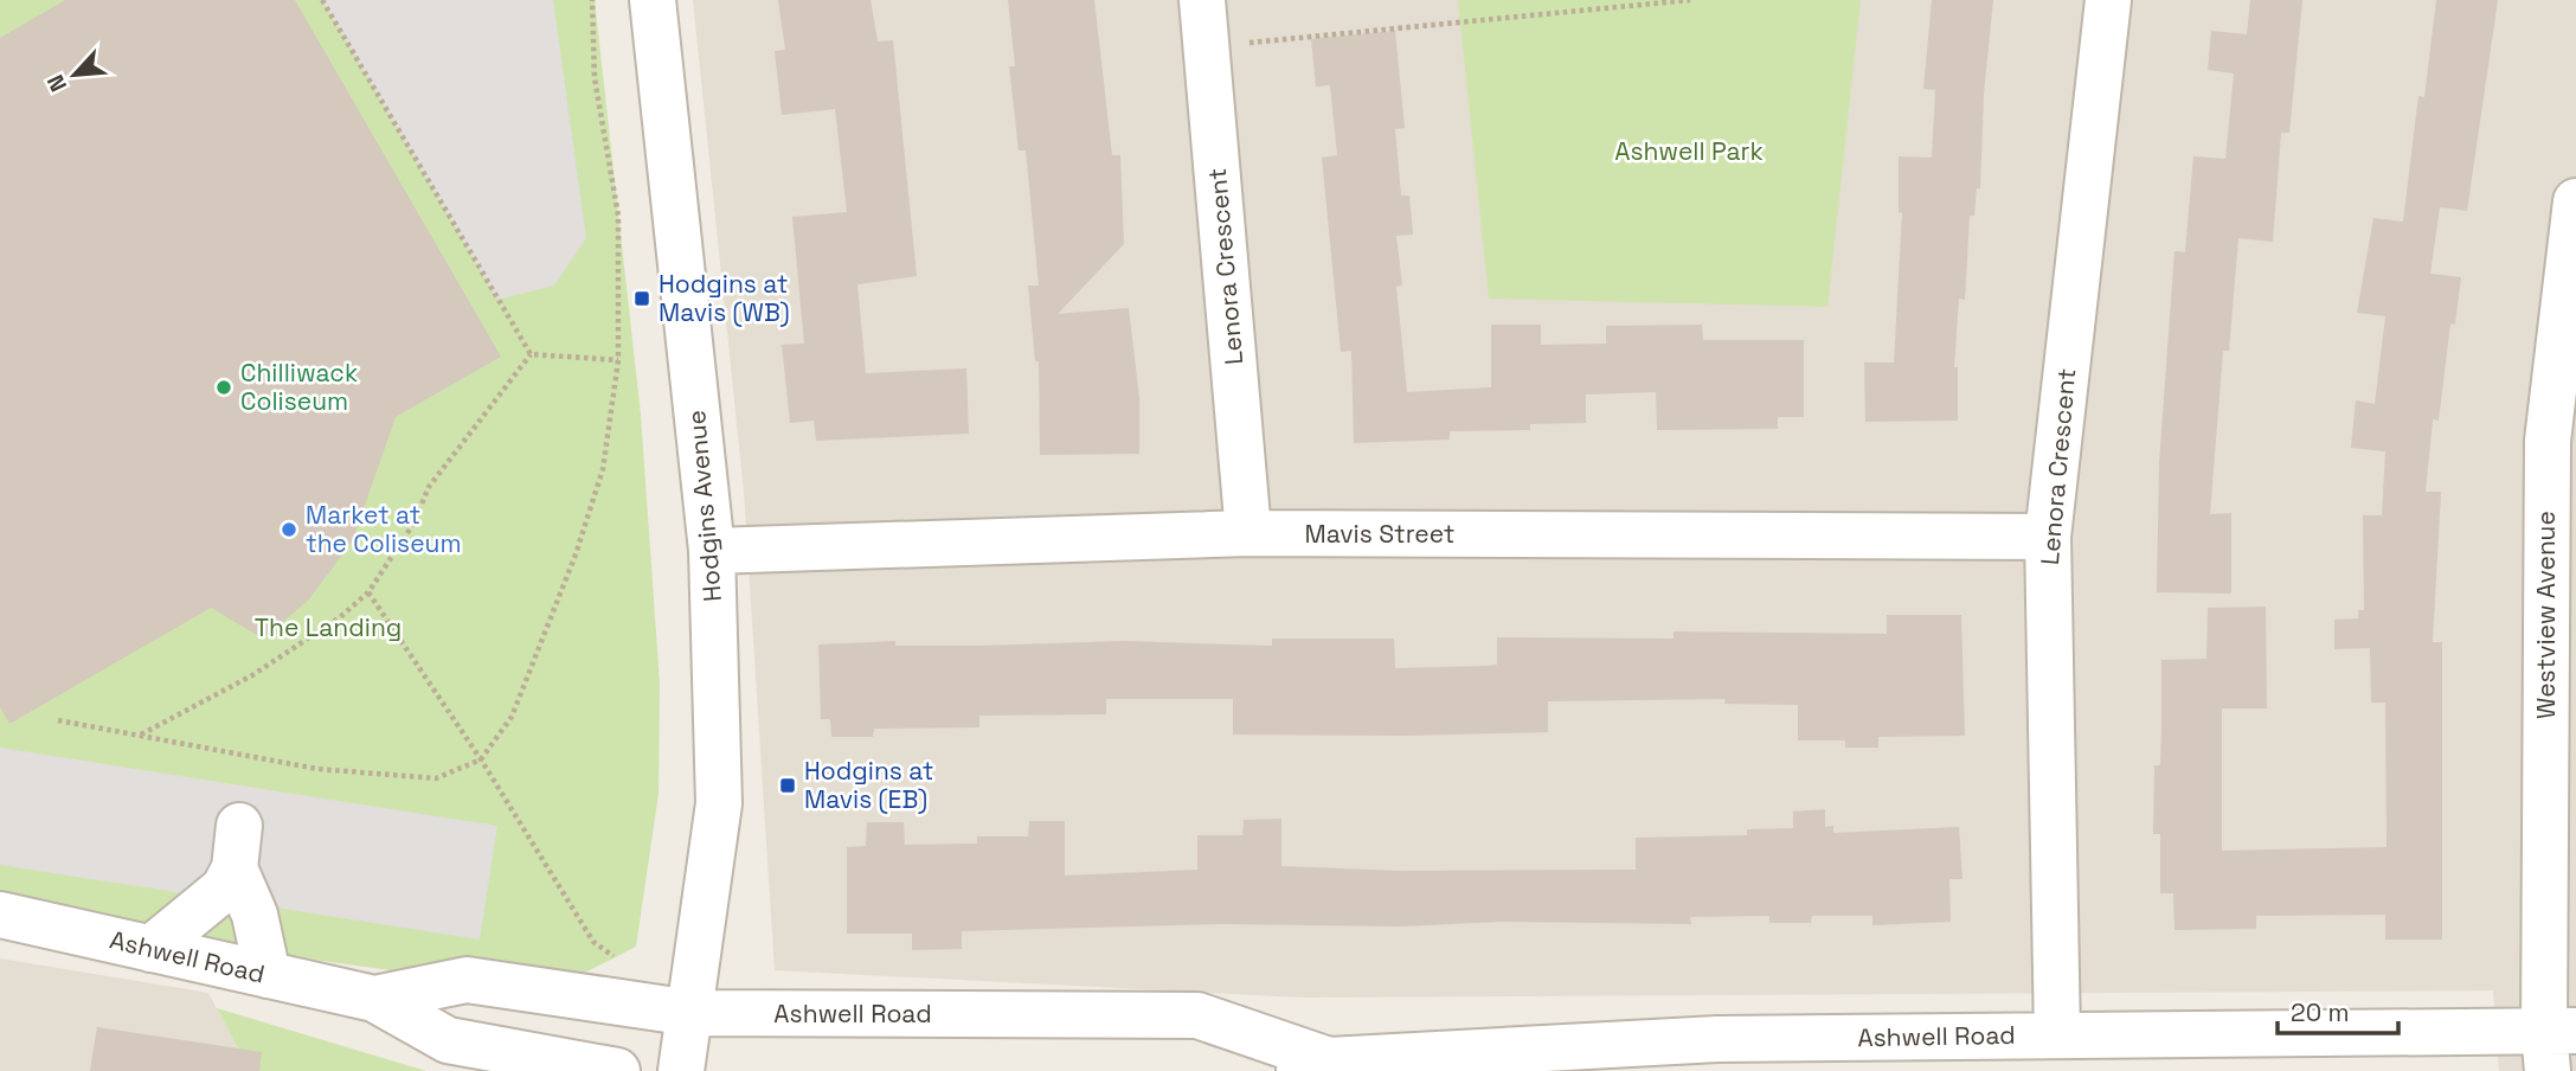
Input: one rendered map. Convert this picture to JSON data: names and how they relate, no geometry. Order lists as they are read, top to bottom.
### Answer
{
  "streets": {
    "street": [
      "Lenora Crescent",
      "Hodgins Avenue",
      "Mavis Street",
      "Westview Avenue",
      "Ashwell Road"
    ]
  },
  "crossings": [
    ["Lenora Crescent", "Mavis Street"],
    ["Lenora Crescent", "Ashwell Road"],
    ["Hodgins Avenue", "Mavis Street"],
    ["Hodgins Avenue", "Ashwell Road"],
    ["Westview Avenue", "Ashwell Road"]
  ],
  "parks": ["Ashwell Park", "The Landing"],
  "places": {
    "transit": ["Hodgins at Mavis (WB)", "Hodgins at Mavis (EB)"],
    "other": ["Chilliwack Coliseum", "Market at the Coliseum"]
  },
  "scale_bar": "20 m",
  "north": "bottom left"
}
